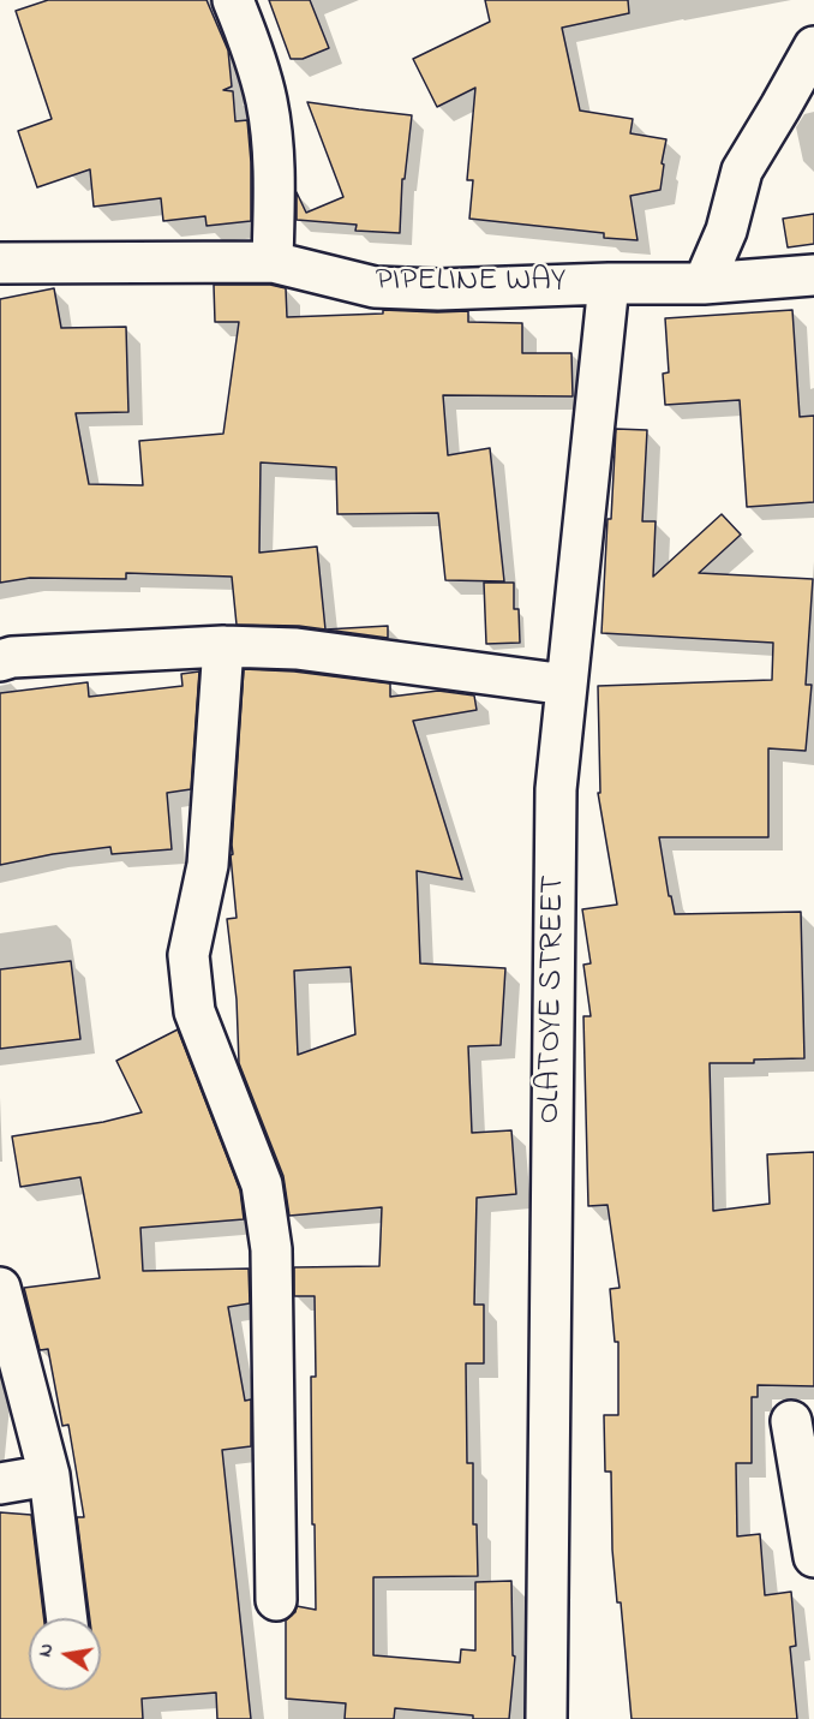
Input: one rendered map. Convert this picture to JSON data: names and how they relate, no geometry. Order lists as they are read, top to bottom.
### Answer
{
  "streets": {
    "street": ["PIPELINE WAY", "OLATOYE STREET"]
  },
  "crossings": [
    ["PIPELINE WAY", "OLATOYE STREET"]
  ],
  "north": "left"
}
